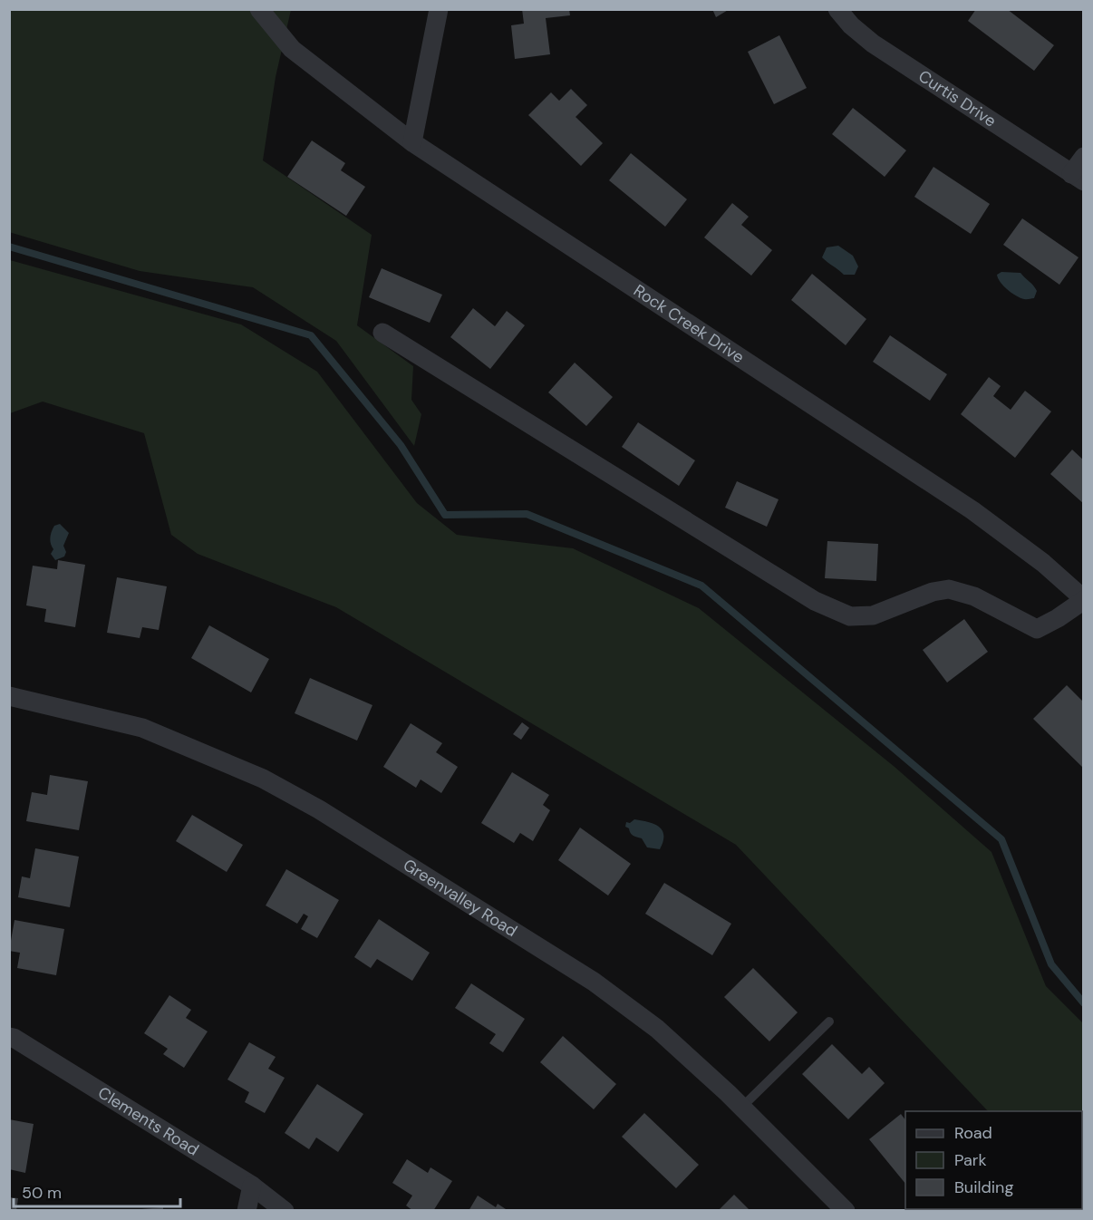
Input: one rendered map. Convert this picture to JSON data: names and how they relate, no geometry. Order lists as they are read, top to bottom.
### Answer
{
  "streets": {
    "street": [
      "Curtis Drive",
      "Rock Creek Drive",
      "Greenvalley Road",
      "Clements Road"
    ]
  },
  "legend": ["Road", "Park", "Building"],
  "scale_bar": "50 m"
}
